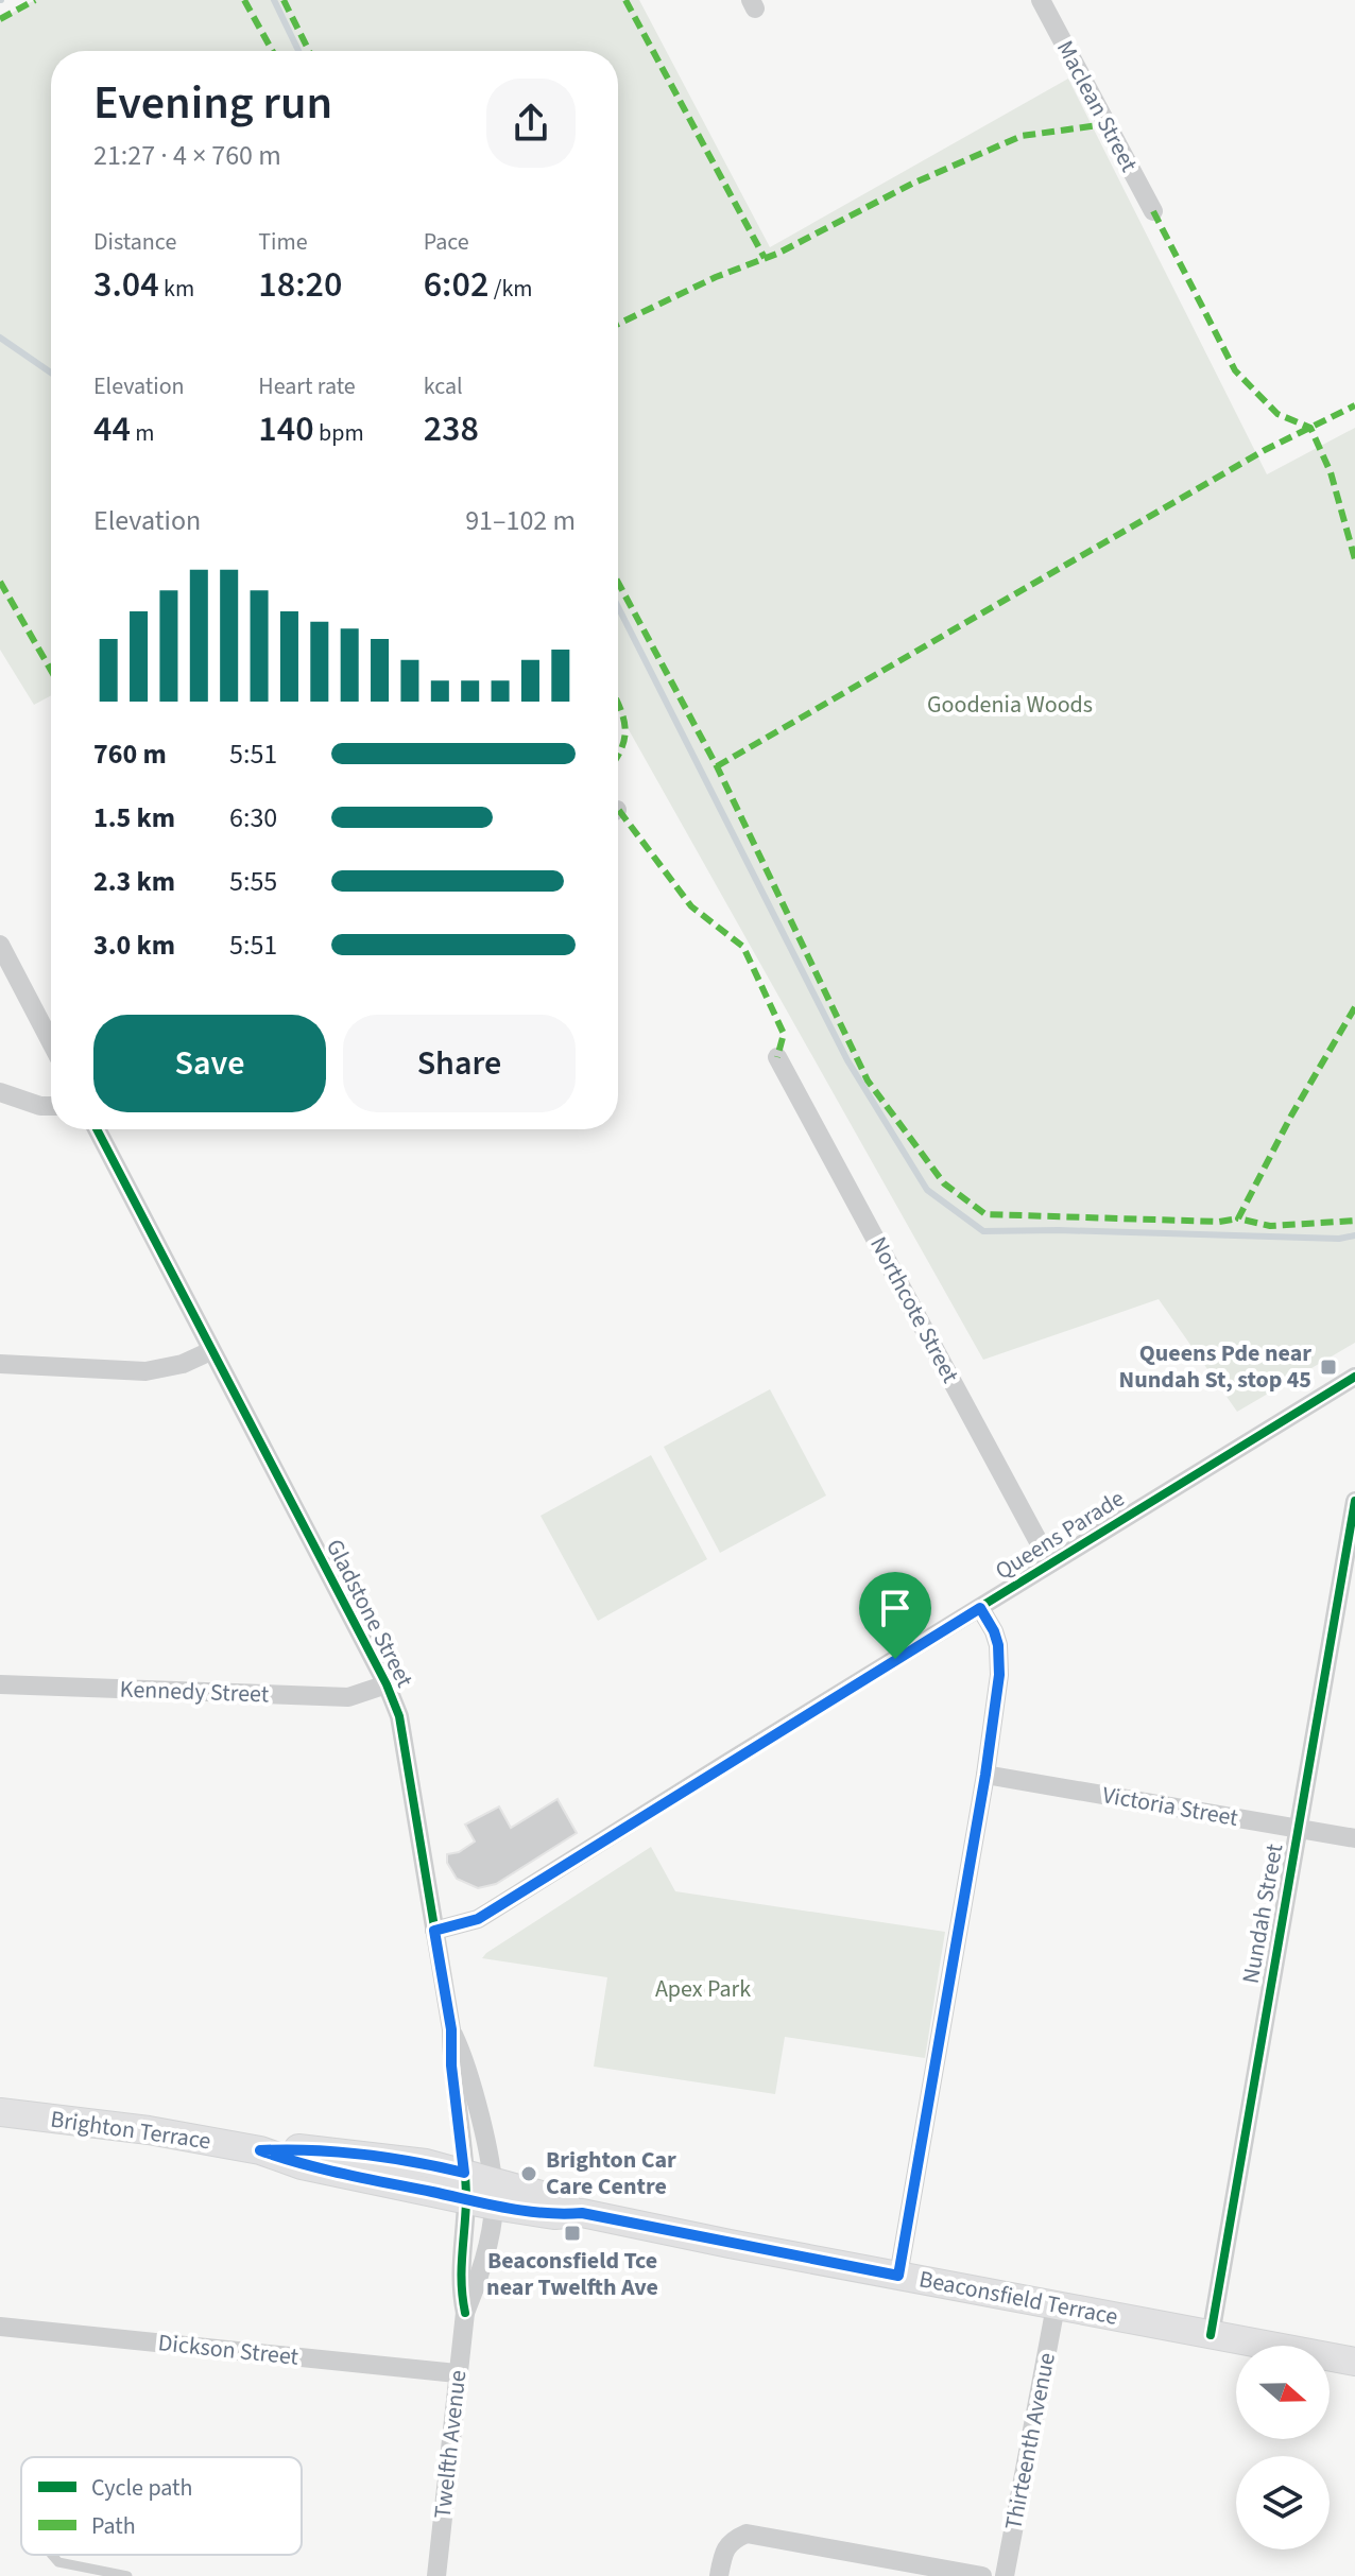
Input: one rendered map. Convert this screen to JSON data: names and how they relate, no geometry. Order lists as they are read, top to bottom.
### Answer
{
  "streets": {
    "main road": ["Brighton Terrace", "Beaconsfield Terrace"],
    "street": [
      "Maclean Street",
      "Northcote Street",
      "Queens Parade",
      "Gladstone Street",
      "Kennedy Street",
      "Victoria Street",
      "Nundah Street",
      "Dickson Street",
      "Thirteenth Avenue",
      "Twelfth Avenue"
    ]
  },
  "crossings": [
    ["Northcote Street", "Queens Parade"],
    ["Queens Parade", "Gladstone Street"],
    ["Gladstone Street", "Kennedy Street"],
    ["Gladstone Street", "Brighton Terrace"],
    ["Gladstone Street", "Beaconsfield Terrace"],
    ["Gladstone Street", "Twelfth Avenue"],
    ["Victoria Street", "Nundah Street"],
    ["Nundah Street", "Beaconsfield Terrace"],
    ["Brighton Terrace", "Beaconsfield Terrace"],
    ["Brighton Terrace", "Twelfth Avenue"],
    ["Beaconsfield Terrace", "Thirteenth Avenue"],
    ["Beaconsfield Terrace", "Twelfth Avenue"],
    ["Dickson Street", "Twelfth Avenue"]
  ],
  "parks": ["Goodenia Woods", "Apex Park"],
  "places": {
    "transit": ["Queens Pde near Nundah St, stop 45", "Beaconsfield Tce near Twelfth Ave"],
    "other": ["Brighton Car Care Centre"]
  },
  "legend": ["Cycle path", "Path"],
  "north": "right",
  "page": {
    "heading": ["Evening run", "21:27 · 4 × 760 m"],
    "stats": [
      ["Distance", "3.04 km"],
      ["Time", "18:20"],
      ["Pace", "6:02 /km"],
      ["Elevation", "44 m"],
      ["Heart rate", "140 bpm"],
      ["kcal", "238"]
    ],
    "chart": ["Elevation", "91–102 m"],
    "list": [
      {
        "name": "760 m",
        "note": "5:51"
      },
      {
        "name": "1.5 km",
        "note": "6:30"
      },
      {
        "name": "2.3 km",
        "note": "5:55"
      },
      {
        "name": "3.0 km",
        "note": "5:51"
      }
    ],
    "buttons": ["Save", "Share"]
  }
}
